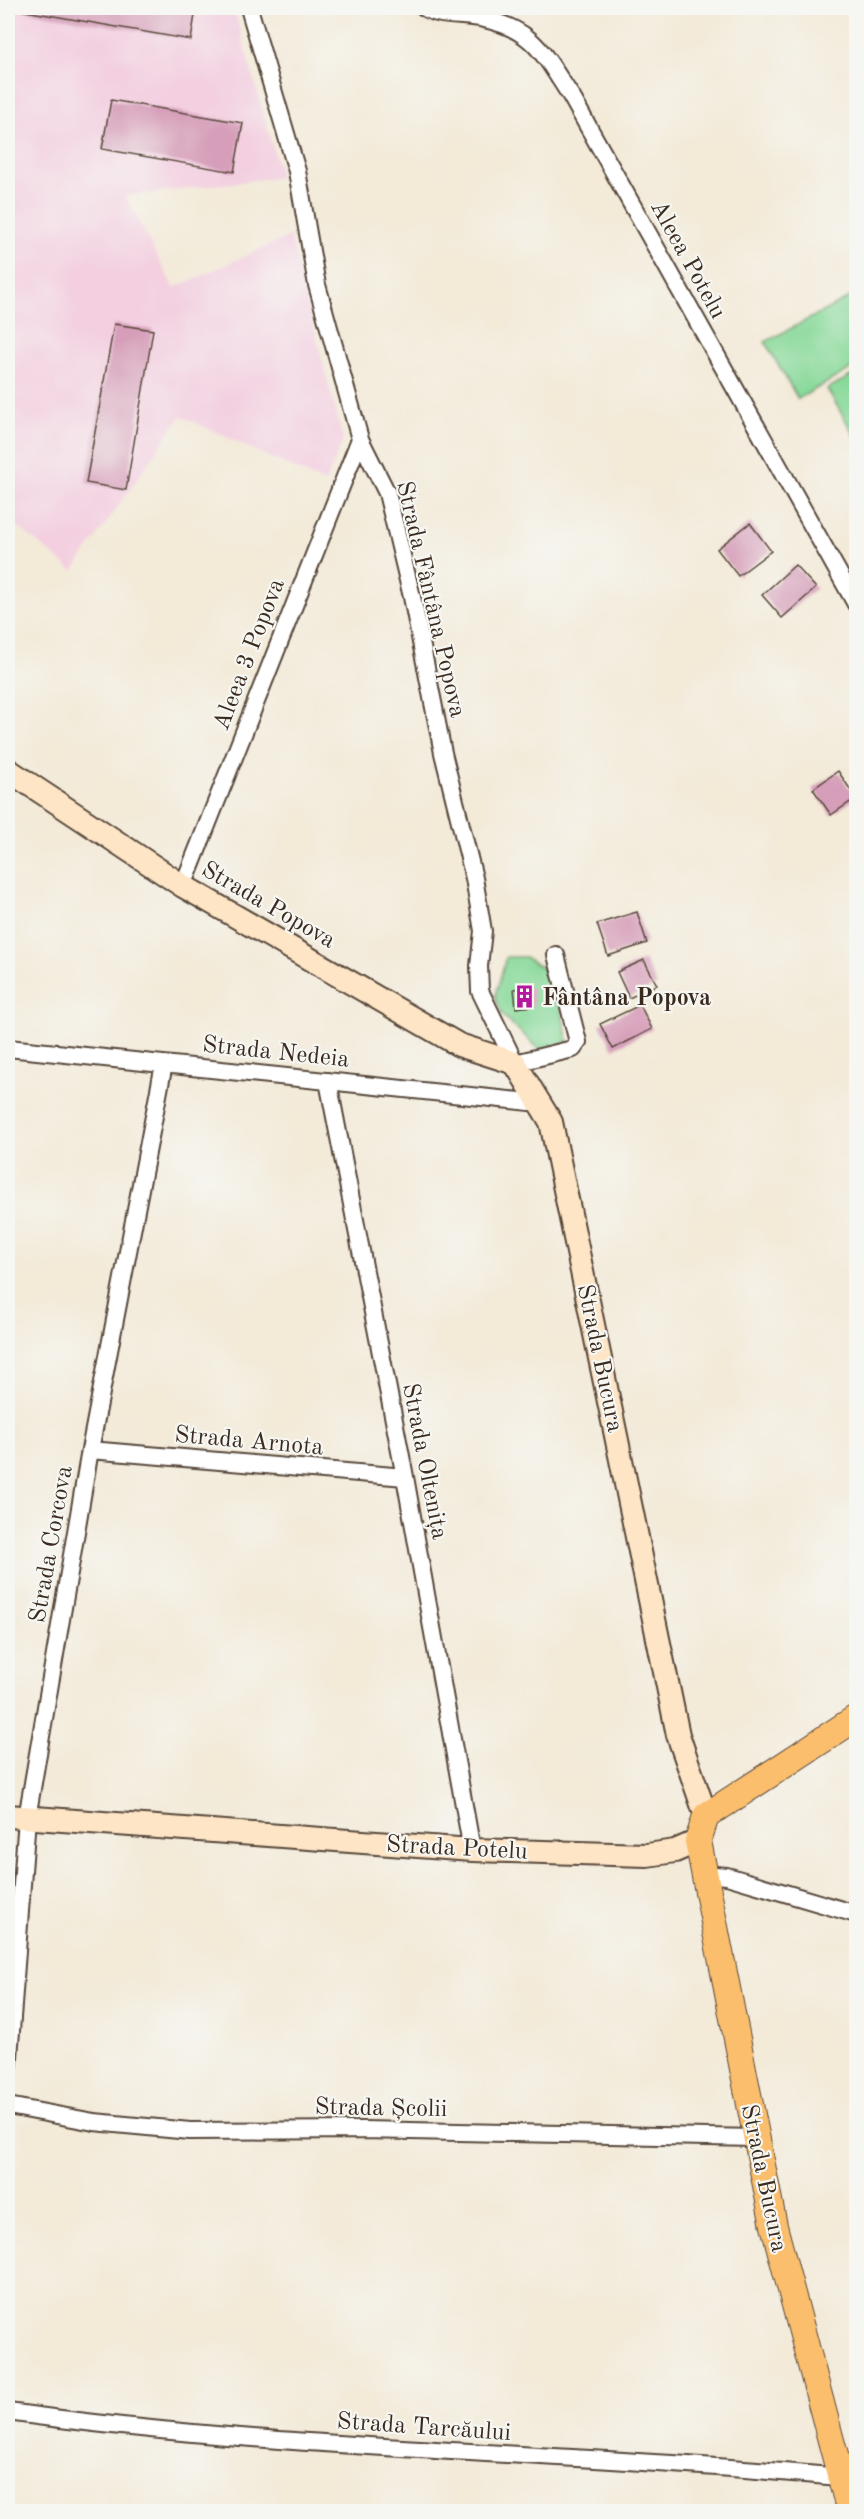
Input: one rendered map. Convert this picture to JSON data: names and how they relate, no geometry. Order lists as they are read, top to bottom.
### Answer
{
  "streets": {
    "main road": ["Strada Bucura"],
    "street": [
      "Aleea Potelu",
      "Strada Fântâna Popova",
      "Aleea 3 Popova",
      "Strada Popova",
      "Strada Nedeia",
      "Strada Arnota",
      "Strada Oltenița",
      "Strada Corcova",
      "Strada Potelu",
      "Strada Școlii",
      "Strada Tarcăului"
    ]
  },
  "crossings": [
    ["Strada Fântâna Popova", "Aleea 3 Popova"],
    ["Strada Fântâna Popova", "Strada Popova"],
    ["Strada Fântâna Popova", "Strada Bucura"],
    ["Aleea 3 Popova", "Strada Popova"],
    ["Strada Popova", "Strada Bucura"],
    ["Strada Nedeia", "Strada Bucura"],
    ["Strada Nedeia", "Strada Oltenița"],
    ["Strada Nedeia", "Strada Corcova"],
    ["Strada Bucura", "Strada Potelu"],
    ["Strada Bucura", "Strada Școlii"],
    ["Strada Bucura", "Strada Tarcăului"],
    ["Strada Arnota", "Strada Oltenița"],
    ["Strada Arnota", "Strada Corcova"],
    ["Strada Oltenița", "Strada Potelu"],
    ["Strada Corcova", "Strada Potelu"]
  ],
  "places": {
    "building": ["Fântâna Popova"]
  }
}
